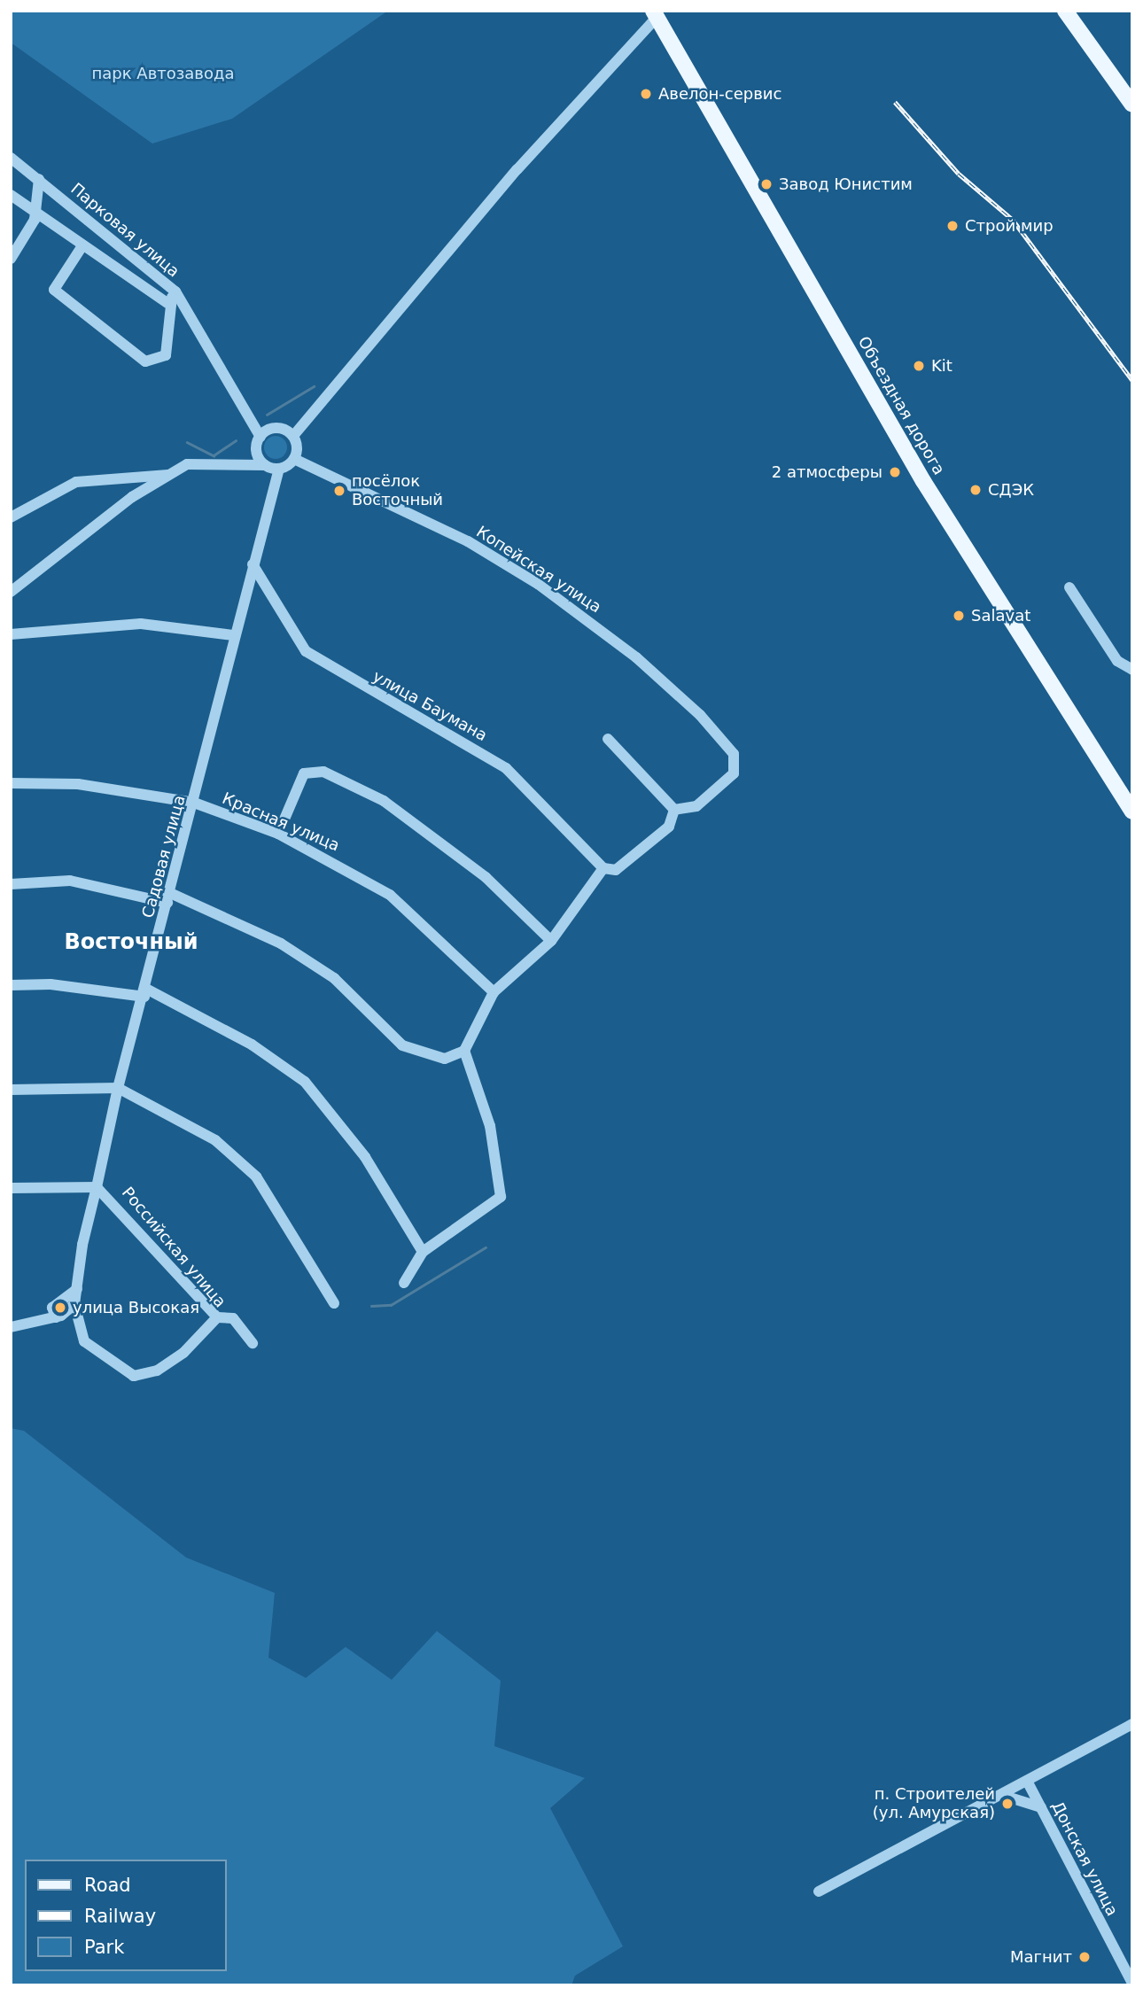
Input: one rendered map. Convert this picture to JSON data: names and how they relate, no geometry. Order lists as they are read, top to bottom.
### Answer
{
  "streets": {
    "main road": ["Объездная дорога"],
    "street": [
      "Парковая улица",
      "Копейская улица",
      "улица Баумана",
      "Красная улица",
      "Садовая улица",
      "Российская улица",
      "Донская улица"
    ]
  },
  "crossings": [
    ["Парковая улица", "Копейская улица"],
    ["Парковая улица", "Садовая улица"],
    ["Копейская улица", "Садовая улица"],
    ["улица Баумана", "Садовая улица"],
    ["Красная улица", "Садовая улица"],
    ["Садовая улица", "Российская улица"]
  ],
  "districts": ["Восточный"],
  "parks": ["парк Автозавода"],
  "places": [
    "Авелон-сервис",
    "Завод Юнистим",
    "Строй мир",
    "Kit",
    "2 атмосферы",
    "СДЭК",
    "посёлок Восточный",
    "Salavat",
    "улица Высокая",
    "п. Строителей (ул. Амурская)",
    "Магнит"
  ],
  "legend": ["Road", "Railway", "Park"]
}
